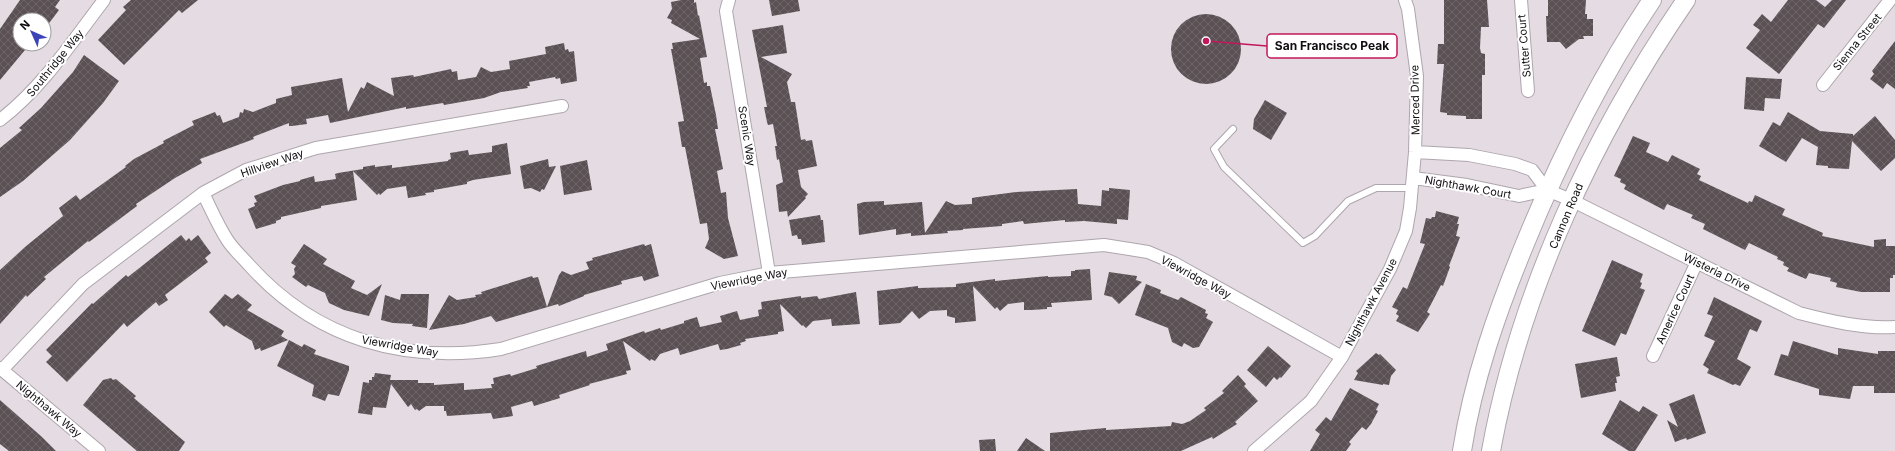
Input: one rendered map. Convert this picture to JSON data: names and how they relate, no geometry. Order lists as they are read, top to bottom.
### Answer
{
  "streets": {
    "main road": ["Cannon Road"],
    "street": [
      "Sienna Street",
      "Sutter Court",
      "Southridge Way",
      "Merced Drive",
      "Scenic Way",
      "Hillview Way",
      "Nighthawk Court",
      "Wisteria Drive",
      "Viewridge Way",
      "Nighthawk Avenue",
      "Americe Court",
      "Nighthawk Way"
    ]
  },
  "crossings": [
    ["Merced Drive", "Nighthawk Avenue"],
    ["Scenic Way", "Viewridge Way"],
    ["Hillview Way", "Viewridge Way"],
    ["Hillview Way", "Nighthawk Way"],
    ["Nighthawk Court", "Wisteria Drive"],
    ["Nighthawk Court", "Nighthawk Avenue"],
    ["Cannon Road", "Wisteria Drive"],
    ["Wisteria Drive", "Americe Court"],
    ["Viewridge Way", "Nighthawk Avenue"]
  ],
  "places": ["San Francisco Peak"],
  "north": "top left"
}
